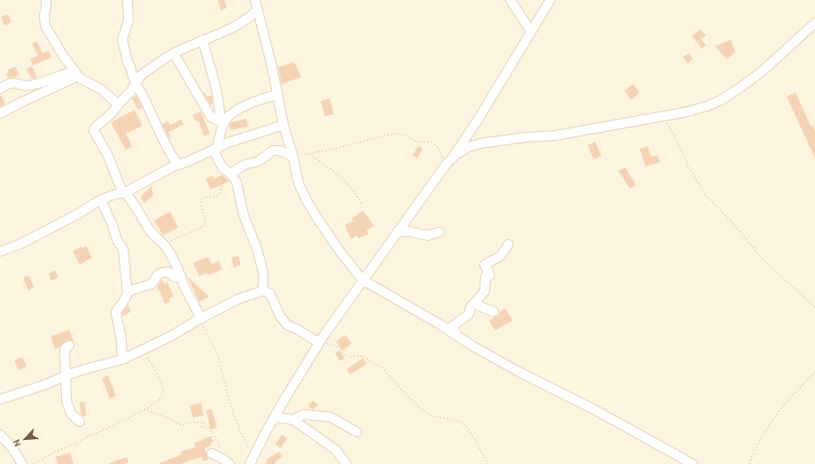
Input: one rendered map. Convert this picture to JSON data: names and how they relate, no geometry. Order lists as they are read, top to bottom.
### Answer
{
  "north": "bottom left"
}
